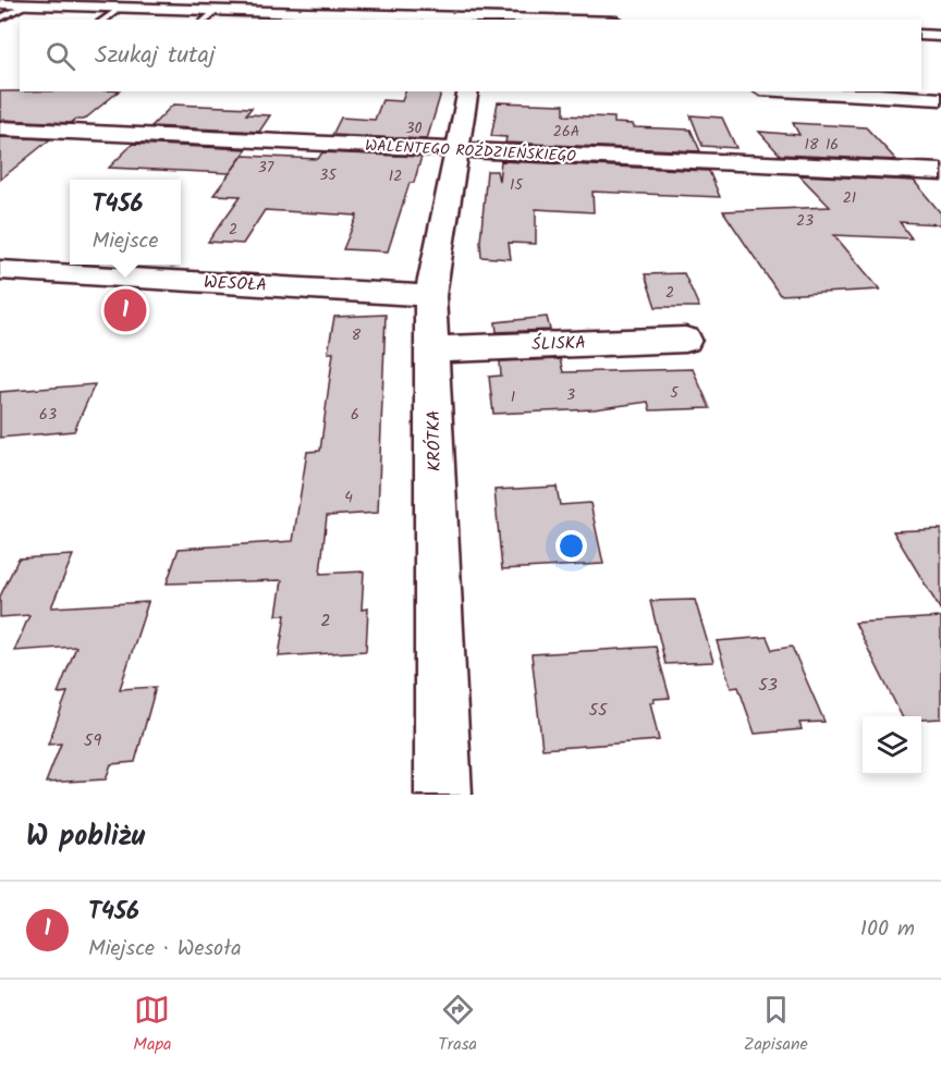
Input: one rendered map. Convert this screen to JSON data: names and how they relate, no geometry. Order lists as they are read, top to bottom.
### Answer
{
  "streets": {
    "street": [
      "WALENTEGO ROŹDZIEŃSKIEGO",
      "WESOŁA",
      "ŚLISKA",
      "KRÓTKA"
    ]
  },
  "crossings": [
    ["WALENTEGO ROŹDZIEŃSKIEGO", "KRÓTKA"],
    ["WESOŁA", "KRÓTKA"],
    ["ŚLISKA", "KRÓTKA"]
  ],
  "house_numbers": [
    "30",
    "26A",
    "18",
    "16",
    "37",
    "35",
    "12",
    "15",
    "21",
    "23",
    "2",
    "2",
    "8",
    "5",
    "3",
    "1",
    "63",
    "6",
    "4",
    "2",
    "53",
    "55",
    "59"
  ],
  "page": {
    "search": "Szukaj tutaj",
    "popup": ["T456", "Miejsce"],
    "pins": "1",
    "heading": "W pobliżu",
    "list": [
      {
        "mark": "1",
        "name": "T456",
        "note": "Miejsce · Wesoła",
        "value": "100 m"
      }
    ],
    "nav": ["Mapa", "Trasa", "Zapisane"]
  }
}
